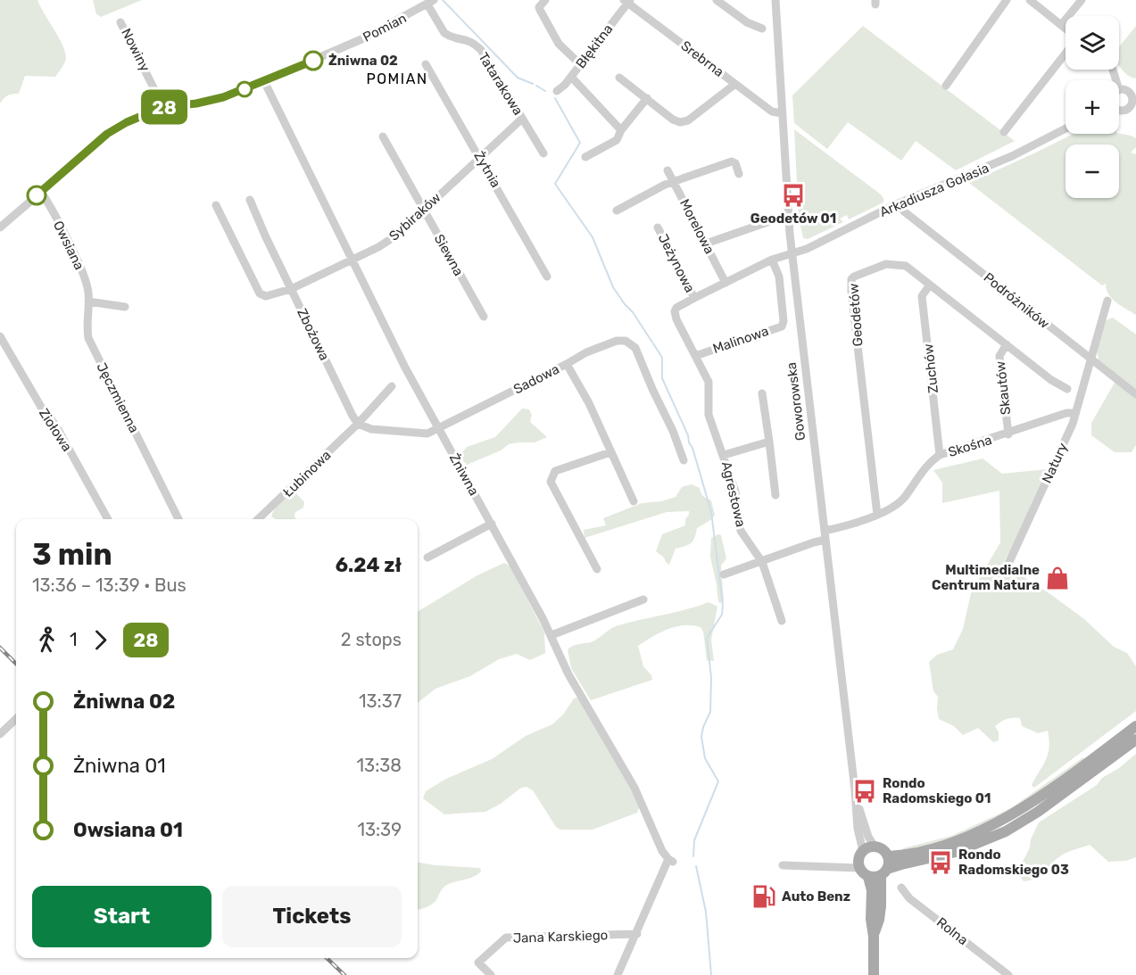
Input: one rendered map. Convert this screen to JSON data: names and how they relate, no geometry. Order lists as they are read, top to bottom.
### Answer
{
  "streets": {
    "street": [
      "Pomian",
      "Błękitna",
      "Nowiny",
      "Srebrna",
      "Tatarakowa",
      "Żytnia",
      "Arkadiusza Gołasia",
      "Sybiraków",
      "Morelowa",
      "Owsiana",
      "Siewna",
      "Jeżynowa",
      "Podróżników",
      "Geodetów",
      "Zbożowa",
      "Malinowa",
      "Zuchów",
      "Sadowa",
      "Skautów",
      "Jęczmienna",
      "Goworowska",
      "Ziołowa",
      "Skośna",
      "Natury",
      "Łubinowa",
      "Żniwna",
      "Agrestowa",
      "Rolna",
      "Jana Karskiego"
    ]
  },
  "crossings": [
    ["Pomian", "Nowiny"],
    ["Pomian", "Tatarakowa"],
    ["Pomian", "Owsiana"],
    ["Pomian", "Żniwna"],
    ["Błękitna", "Srebrna"],
    ["Srebrna", "Goworowska"],
    ["Tatarakowa", "Sybiraków"],
    ["Żytnia", "Sybiraków"],
    ["Arkadiusza Gołasia", "Podróżników"],
    ["Arkadiusza Gołasia", "Goworowska"],
    ["Sybiraków", "Siewna"],
    ["Sybiraków", "Zbożowa"],
    ["Sybiraków", "Żniwna"],
    ["Owsiana", "Jęczmienna"],
    ["Jeżynowa", "Agrestowa"],
    ["Podróżników", "Natury"],
    ["Geodetów", "Zuchów"],
    ["Geodetów", "Skautów"],
    ["Geodetów", "Skośna"],
    ["Zbożowa", "Sadowa"],
    ["Zbożowa", "Łubinowa"],
    ["Malinowa", "Agrestowa"],
    ["Zuchów", "Skośna"],
    ["Sadowa", "Łubinowa"],
    ["Sadowa", "Żniwna"],
    ["Skautów", "Skośna"],
    ["Goworowska", "Skośna"],
    ["Skośna", "Natury"],
    ["Żniwna", "Jana Karskiego"]
  ],
  "districts": ["POMIAN"],
  "places": {
    "other": ["Żniwna 02"],
    "bus stop": ["Geodetów 01", "Rondo Radomskiego 01", "Rondo Radomskiego 03"],
    "shop": ["Multimedialne Centrum Natura"],
    "fuel station": ["Auto Benz"]
  },
  "lines": ["bus line 28"],
  "page": {
    "on_map": "28",
    "map_buttons": ["+", "−"],
    "heading": ["3 min", "13:36 – 13:39 · Bus", "6.24 zł"],
    "legs": ["1", "28", "2 stops"],
    "list": [
      {
        "name": "Żniwna 02",
        "value": "13:37"
      },
      {
        "name": "Żniwna 01",
        "value": "13:38"
      },
      {
        "name": "Owsiana 01",
        "value": "13:39"
      }
    ],
    "buttons": ["Start", "Tickets"]
  }
}
